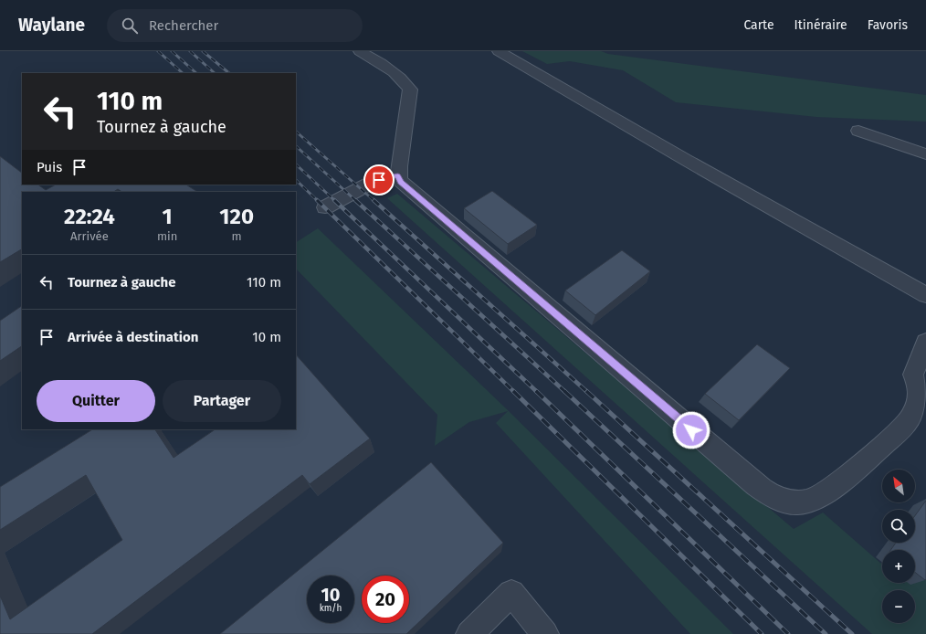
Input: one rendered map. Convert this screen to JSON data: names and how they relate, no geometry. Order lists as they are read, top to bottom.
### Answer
{
  "north": "top left",
  "page": {
    "header": "Waylane",
    "search": "Rechercher",
    "nav": ["Carte", "Itinéraire", "Favoris"],
    "turn": ["110 m", "Tournez à gauche"],
    "then": "Puis",
    "eta": [
      "22:24",
      "Arrivée",
      "1",
      "min",
      "120",
      "m"
    ],
    "list": [
      {
        "name": "Tournez à gauche",
        "value": "110 m"
      },
      {
        "name": "Arrivée à destination",
        "value": "10 m"
      }
    ],
    "buttons": ["Quitter", "Partager"],
    "map_buttons": ["+", "−"],
    "speed": "10 km/h",
    "limit": "20"
  }
}
